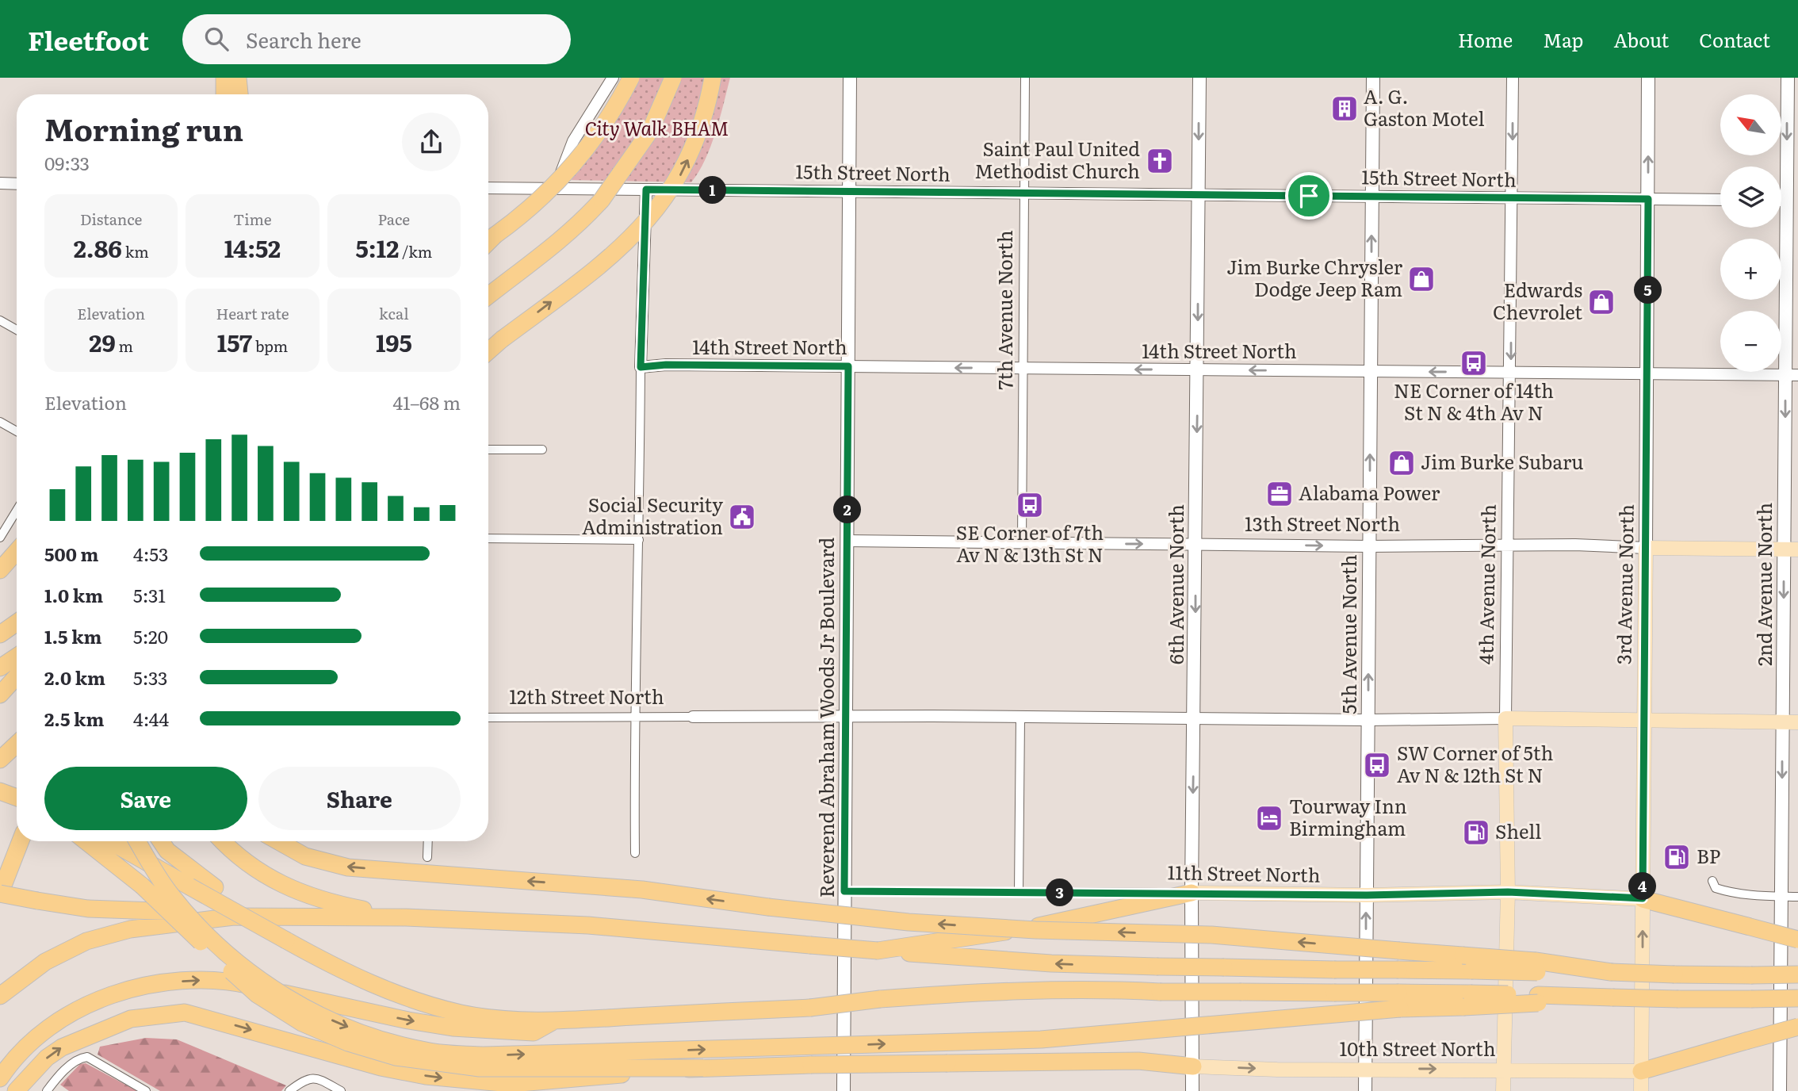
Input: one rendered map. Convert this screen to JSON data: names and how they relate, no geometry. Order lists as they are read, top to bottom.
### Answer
{
  "streets": {
    "main road": [
      "13th Street North",
      "6th Avenue North",
      "4th Avenue North",
      "3rd Avenue North",
      "2nd Avenue North",
      "5th Avenue North",
      "Reverend Abraham Woods Jr Boulevard",
      "11th Street North",
      "10th Street North"
    ],
    "street": [
      "15th Street North",
      "7th Avenue North",
      "14th Street North",
      "12th Street North"
    ]
  },
  "crossings": [
    ["15th Street North", "7th Avenue North"],
    ["15th Street North", "6th Avenue North"],
    ["15th Street North", "4th Avenue North"],
    ["15th Street North", "3rd Avenue North"],
    ["15th Street North", "5th Avenue North"],
    ["15th Street North", "Reverend Abraham Woods Jr Boulevard"],
    ["7th Avenue North", "14th Street North"],
    ["7th Avenue North", "13th Street North"],
    ["14th Street North", "6th Avenue North"],
    ["14th Street North", "4th Avenue North"],
    ["14th Street North", "3rd Avenue North"],
    ["14th Street North", "2nd Avenue North"],
    ["14th Street North", "5th Avenue North"],
    ["14th Street North", "Reverend Abraham Woods Jr Boulevard"],
    ["13th Street North", "6th Avenue North"],
    ["13th Street North", "4th Avenue North"],
    ["13th Street North", "3rd Avenue North"],
    ["13th Street North", "2nd Avenue North"],
    ["13th Street North", "5th Avenue North"],
    ["13th Street North", "Reverend Abraham Woods Jr Boulevard"],
    ["6th Avenue North", "11th Street North"],
    ["6th Avenue North", "10th Street North"],
    ["4th Avenue North", "11th Street North"],
    ["4th Avenue North", "10th Street North"],
    ["3rd Avenue North", "11th Street North"],
    ["3rd Avenue North", "10th Street North"],
    ["5th Avenue North", "11th Street North"],
    ["5th Avenue North", "10th Street North"],
    ["Reverend Abraham Woods Jr Boulevard", "11th Street North"]
  ],
  "one_way": [
    "14th Street North",
    "13th Street North",
    "6th Avenue North",
    "2nd Avenue North",
    "5th Avenue North",
    "10th Street North"
  ],
  "parks": ["City Walk BHAM"],
  "places": {
    "building": ["A. G. Gaston Motel"],
    "church": ["Saint Paul United Methodist Church"],
    "shop": ["Jim Burke Chrysler Dodge Jeep Ram", "Edwards Chevrolet", "Jim Burke Subaru"],
    "bus stop": ["NE Corner of 14th St N & 4th Av N", "SE Corner of 7th Av N & 13th St N", "SW Corner of 5th Av N & 12th St N"],
    "office": ["Alabama Power"],
    "public building": ["Social Security Administration"],
    "hotel": ["Tourway Inn Birmingham"],
    "fuel station": ["Shell", "BP"]
  },
  "north": "top left",
  "page": {
    "header": "Fleetfoot",
    "search": "Search here",
    "nav": [
      "Home",
      "Map",
      "About",
      "Contact"
    ],
    "map_buttons": ["+", "−"],
    "heading": ["Morning run", "09:33"],
    "pins": [
      "1",
      "5",
      "2",
      "4",
      "3"
    ],
    "stats": [
      ["Distance", "2.86 km"],
      ["Time", "14:52"],
      ["Pace", "5:12 /km"],
      ["Elevation", "29 m"],
      ["Heart rate", "157 bpm"],
      ["kcal", "195"]
    ],
    "chart": ["Elevation", "41–68 m"],
    "list": [
      {
        "name": "500 m",
        "note": "4:53"
      },
      {
        "name": "1.0 km",
        "note": "5:31"
      },
      {
        "name": "1.5 km",
        "note": "5:20"
      },
      {
        "name": "2.0 km",
        "note": "5:33"
      },
      {
        "name": "2.5 km",
        "note": "4:44"
      }
    ],
    "buttons": ["Save", "Share"]
  }
}
